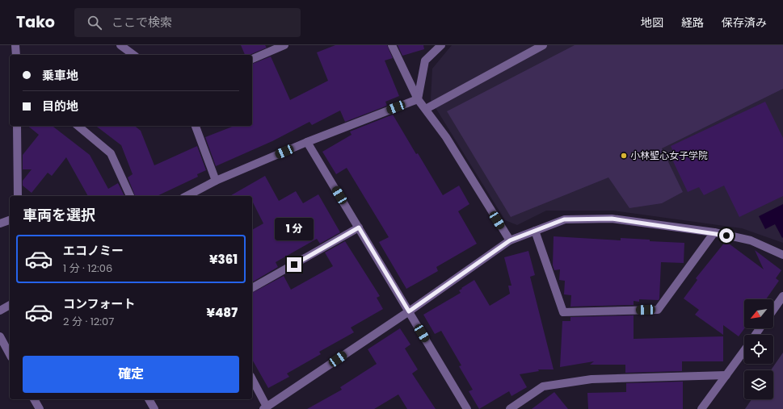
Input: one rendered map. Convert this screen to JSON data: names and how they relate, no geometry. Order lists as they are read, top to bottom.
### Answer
{
  "places": ["小林聖心女子学院"],
  "north": "bottom left",
  "page": {
    "header": "Tako",
    "search": "ここで検索",
    "nav": ["地図", "経路", "保存済み"],
    "banner": ["乗車地", "目的地"],
    "heading": "車両を選択",
    "bubble": "1 分",
    "list": [
      {
        "name": "エコノミー",
        "note": "1 分 · 12:06",
        "value": "¥361"
      },
      {
        "name": "コンフォート",
        "note": "2 分 · 12:07",
        "value": "¥487"
      }
    ],
    "buttons": "確定"
  }
}
